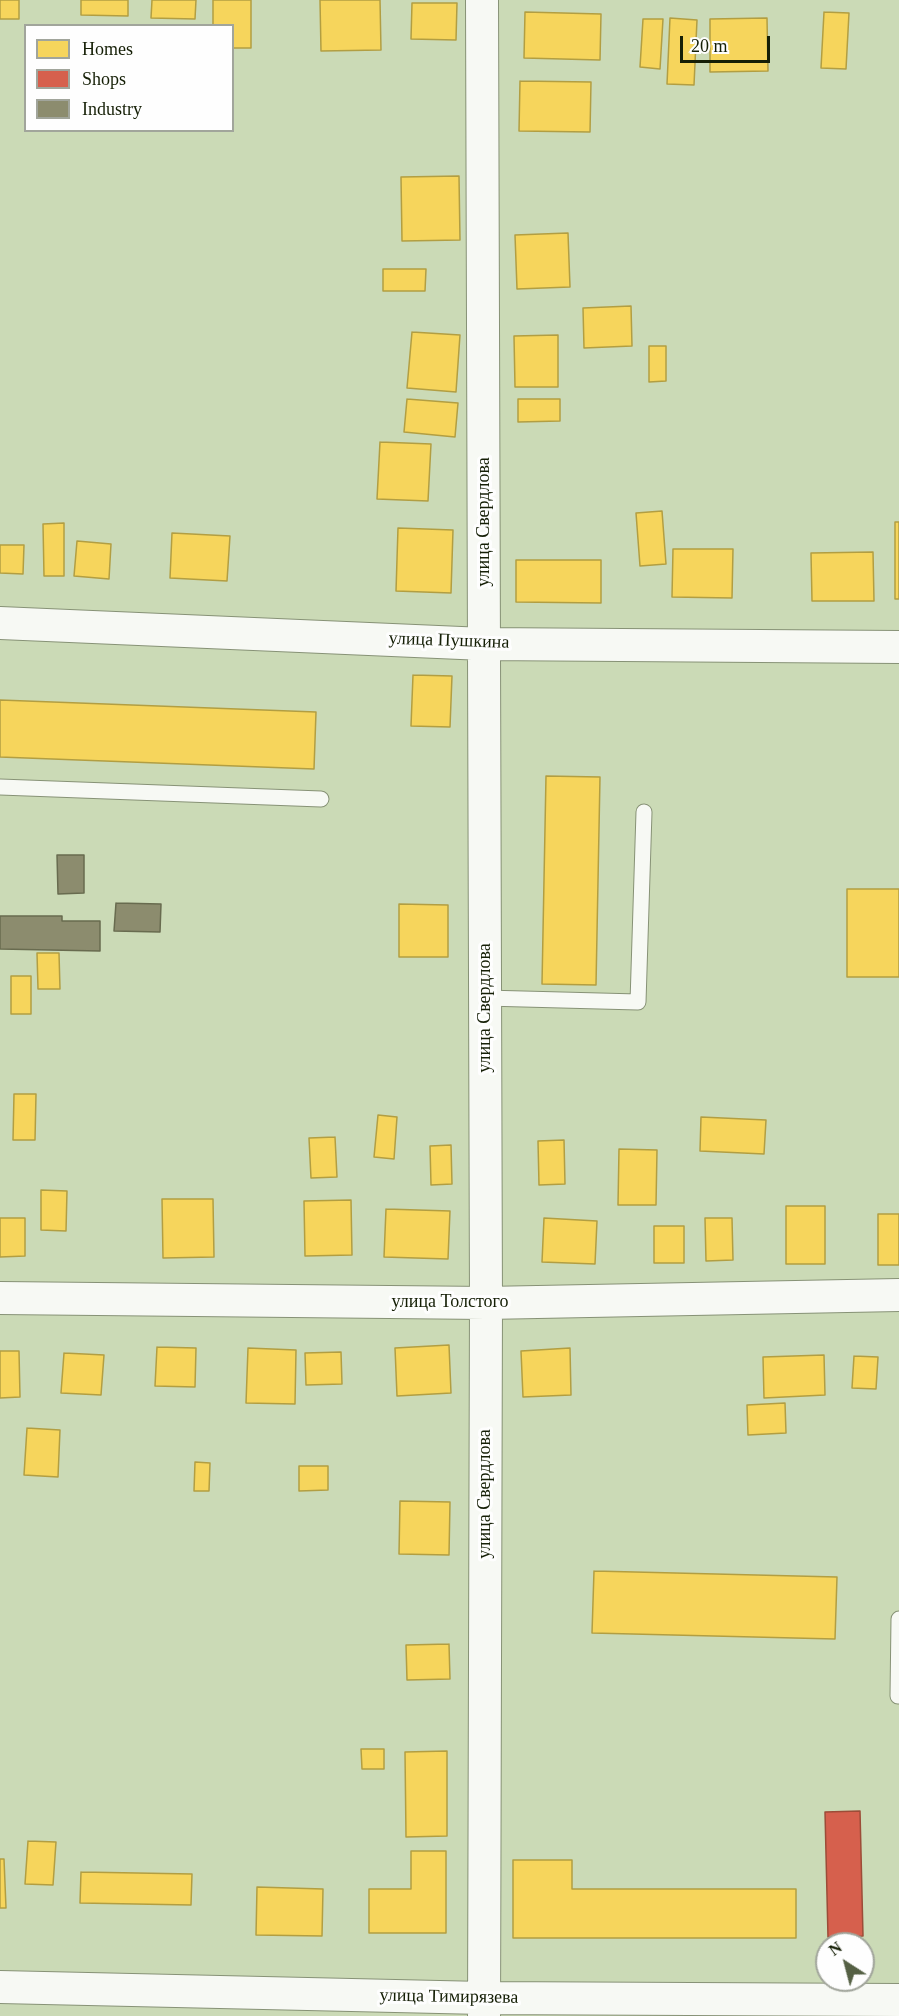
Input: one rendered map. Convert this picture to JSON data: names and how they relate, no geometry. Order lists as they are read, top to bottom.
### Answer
{
  "streets": {
    "street": [
      "улица Свердлова",
      "улица Пушкина",
      "улица Толстого",
      "улица Тимирязева"
    ]
  },
  "crossings": [
    ["улица Свердлова", "улица Пушкина"],
    ["улица Свердлова", "улица Толстого"],
    ["улица Свердлова", "улица Тимирязева"]
  ],
  "legend": ["Homes", "Shops", "Industry"],
  "scale_bar": "20 m",
  "north": "top left"
}
